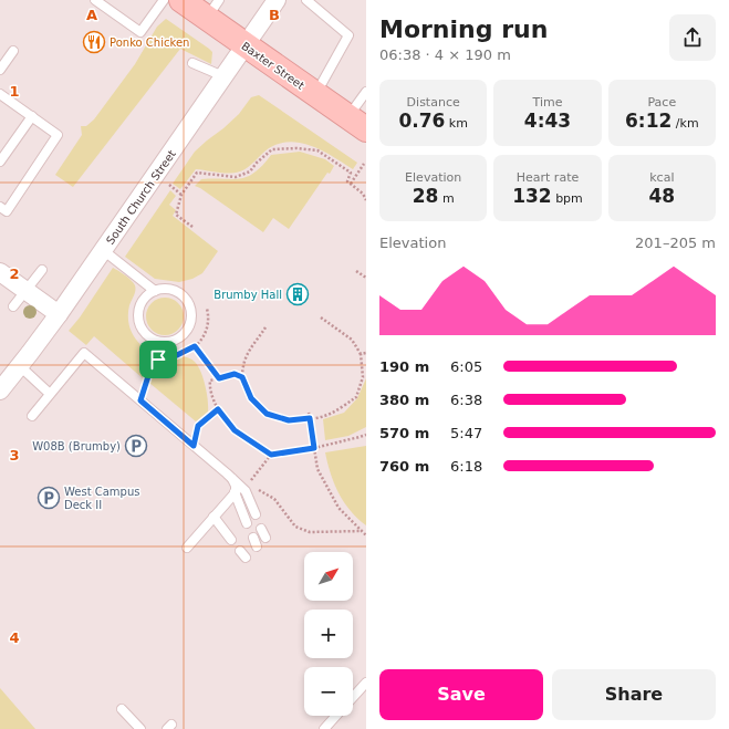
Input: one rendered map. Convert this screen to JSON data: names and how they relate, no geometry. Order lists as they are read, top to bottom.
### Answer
{
  "streets": {
    "main road": ["Baxter Street"],
    "street": ["South Church Street"]
  },
  "crossings": [
    ["Baxter Street", "South Church Street"]
  ],
  "places": {
    "restaurant": ["Ponko Chicken"],
    "building": ["Brumby Hall"],
    "parking": ["W08B (Brumby)", "West Campus Deck II"]
  },
  "north": "top right",
  "page": {
    "heading": ["Morning run", "06:38 · 4 × 190 m"],
    "stats": [
      ["Distance", "0.76 km"],
      ["Time", "4:43"],
      ["Pace", "6:12 /km"],
      ["Elevation", "28 m"],
      ["Heart rate", "132 bpm"],
      ["kcal", "48"]
    ],
    "chart": ["Elevation", "201–205 m"],
    "list": [
      {
        "name": "190 m",
        "note": "6:05"
      },
      {
        "name": "380 m",
        "note": "6:38"
      },
      {
        "name": "570 m",
        "note": "5:47"
      },
      {
        "name": "760 m",
        "note": "6:18"
      }
    ],
    "map_buttons": ["+", "−"],
    "buttons": ["Save", "Share"]
  },
  "grid": {
    "columns": ["A", "B"],
    "rows": [
      "1",
      "2",
      "3",
      "4"
    ]
  }
}
